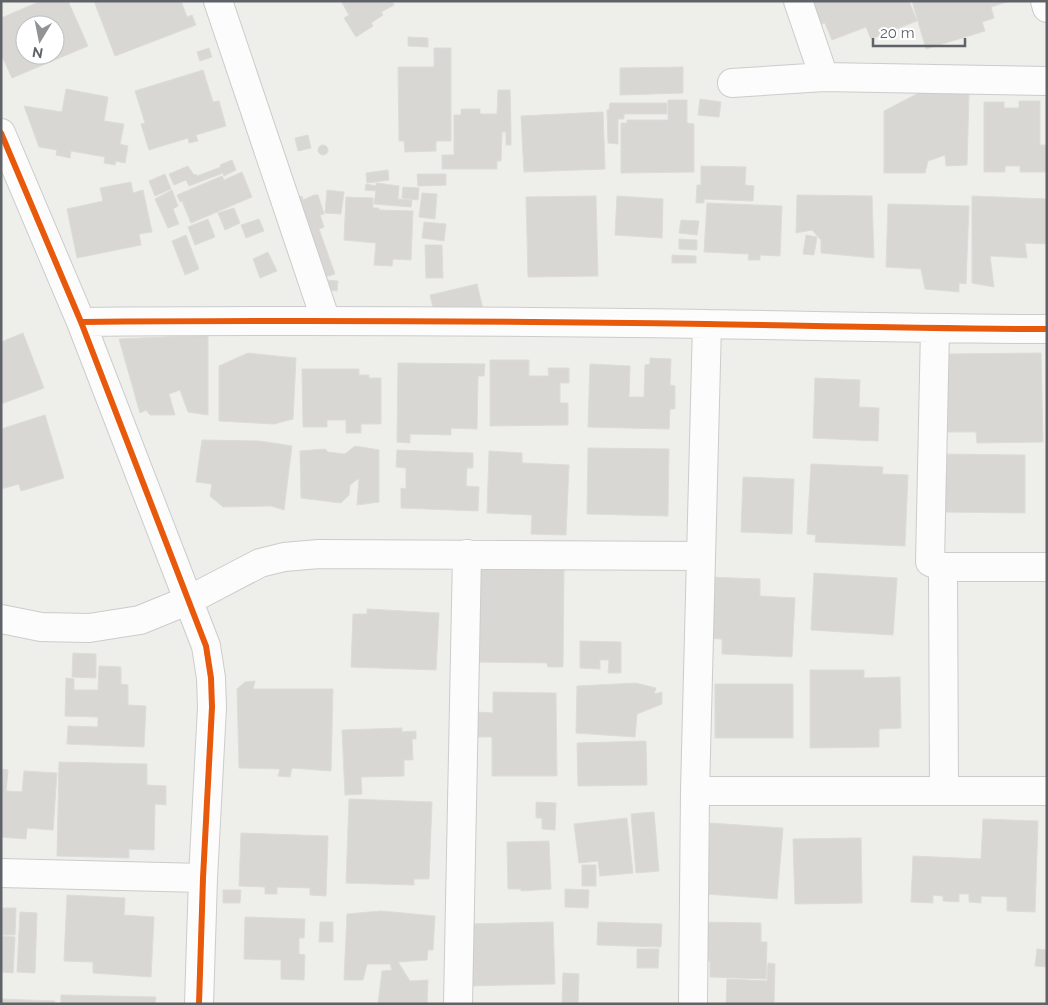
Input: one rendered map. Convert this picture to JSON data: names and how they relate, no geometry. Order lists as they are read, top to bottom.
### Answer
{
  "scale_bar": "20 m",
  "north": "bottom"
}
